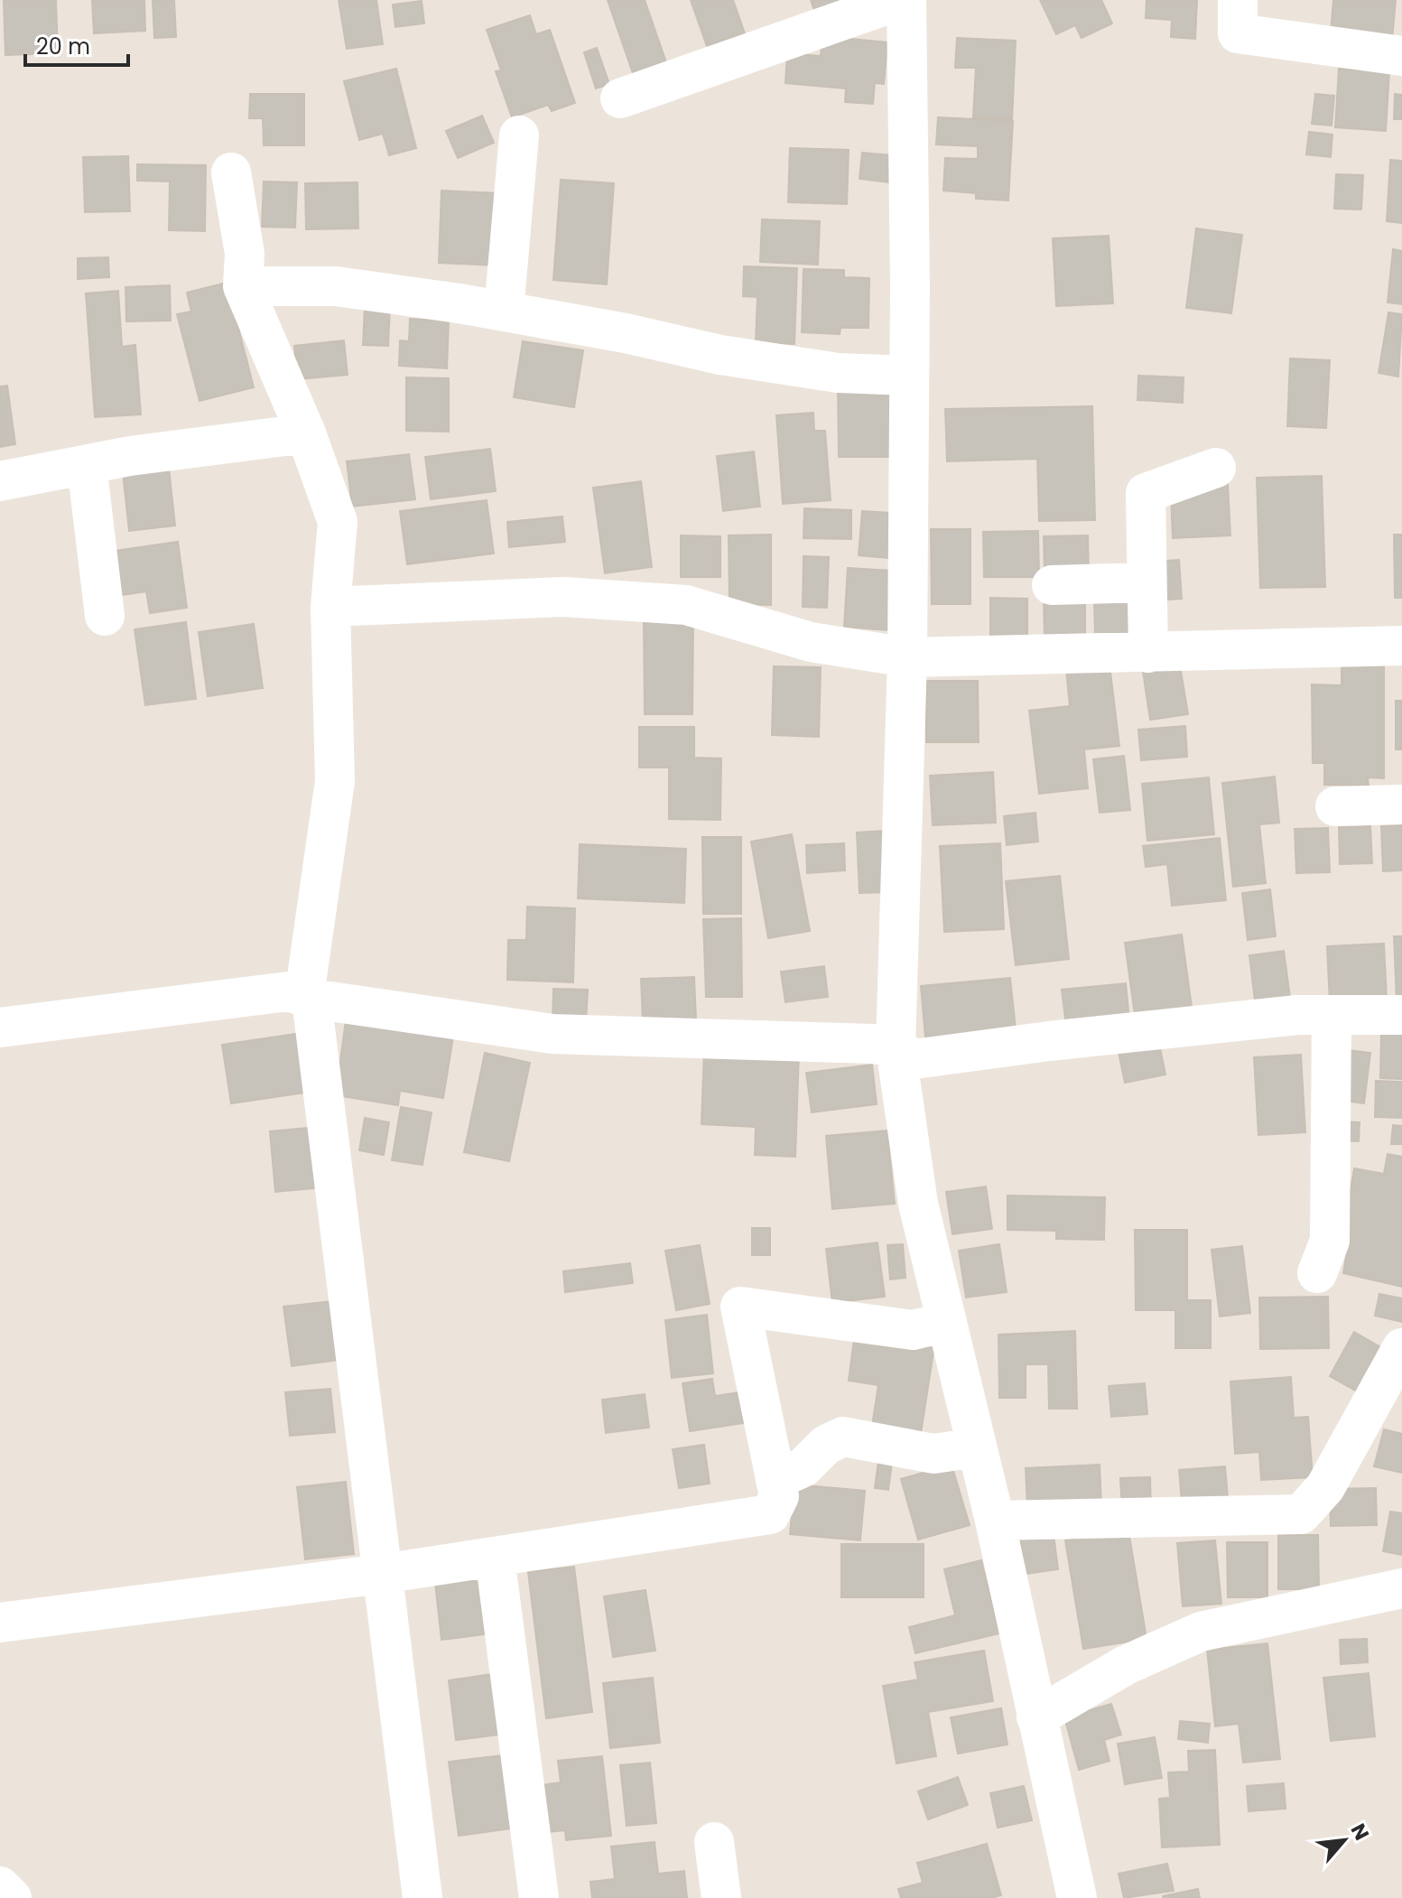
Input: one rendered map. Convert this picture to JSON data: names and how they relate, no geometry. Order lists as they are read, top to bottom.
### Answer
{
  "scale_bar": "20 m",
  "north": "top right"
}
